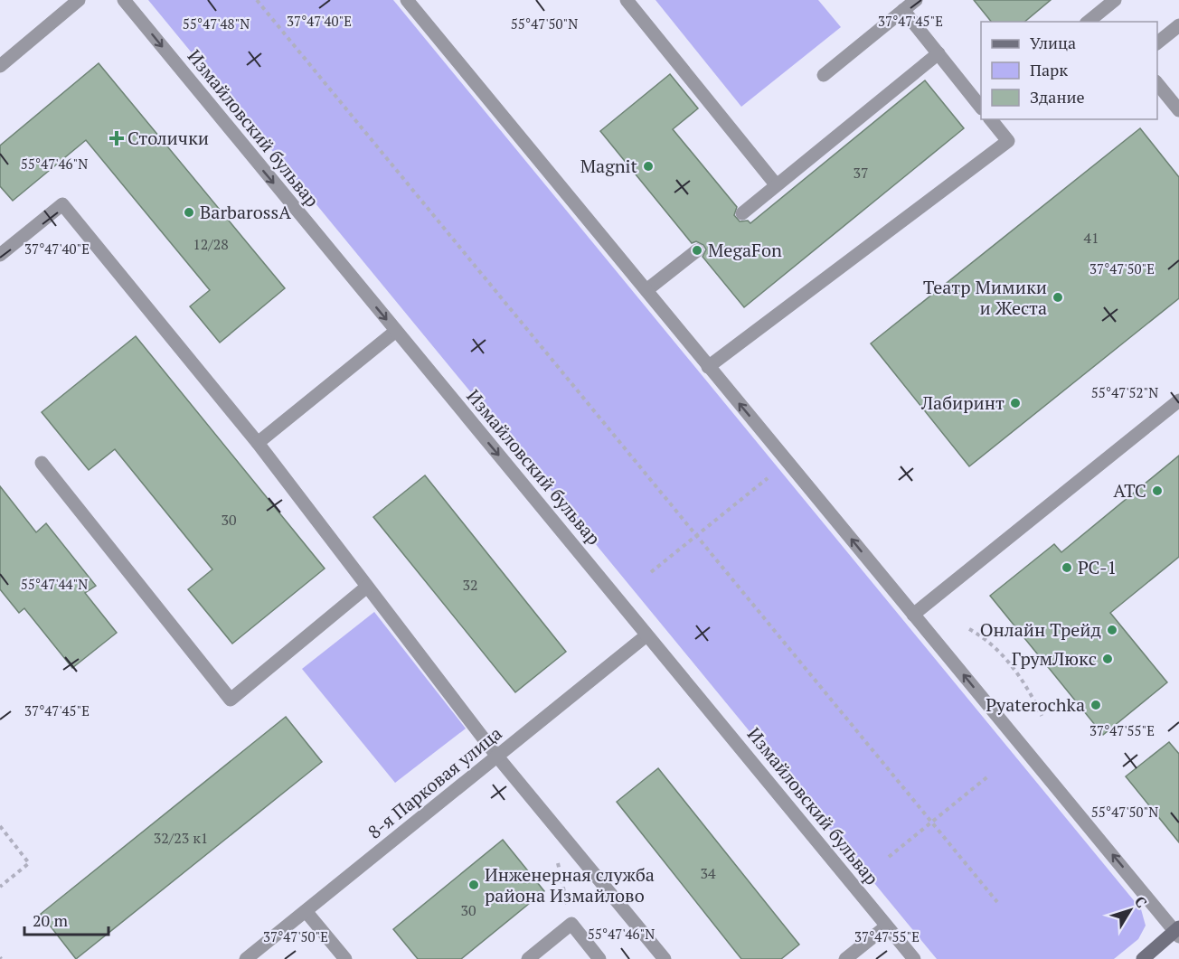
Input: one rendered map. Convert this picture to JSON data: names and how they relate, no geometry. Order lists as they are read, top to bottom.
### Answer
{
  "streets": {
    "street": ["Измайловский бульвар", "8-я Парковая улица"]
  },
  "crossings": [
    ["Измайловский бульвар", "8-я Парковая улица"]
  ],
  "one_way": ["Измайловский бульвар"],
  "places": {
    "health": ["Столички"],
    "other": [
      "Magnit",
      "BarbarossA",
      "MegaFon",
      "Театр Мимики и Жеста",
      "Лабиринт",
      "АТС",
      "PC-1",
      "Онлайн Трейд",
      "ГрумЛюкс",
      "Pyaterochka",
      "Инженерная служба района Измайлово"
    ]
  },
  "house_numbers": [
    "37",
    "41",
    "12/28",
    "30",
    "32",
    "32/23 к1",
    "34",
    "30"
  ],
  "legend": ["Улица", "Парк", "Здание"],
  "scale_bar": "20 m",
  "north": "top right",
  "coordinates": [
    "37°47'40\"E",
    "37°47'45\"E",
    "55°47'48\"N",
    "55°47'50\"N",
    "55°47'46\"N",
    "37°47'50\"E",
    "55°47'52\"N",
    "55°47'44\"N",
    "37°47'55\"E"
  ]
}
